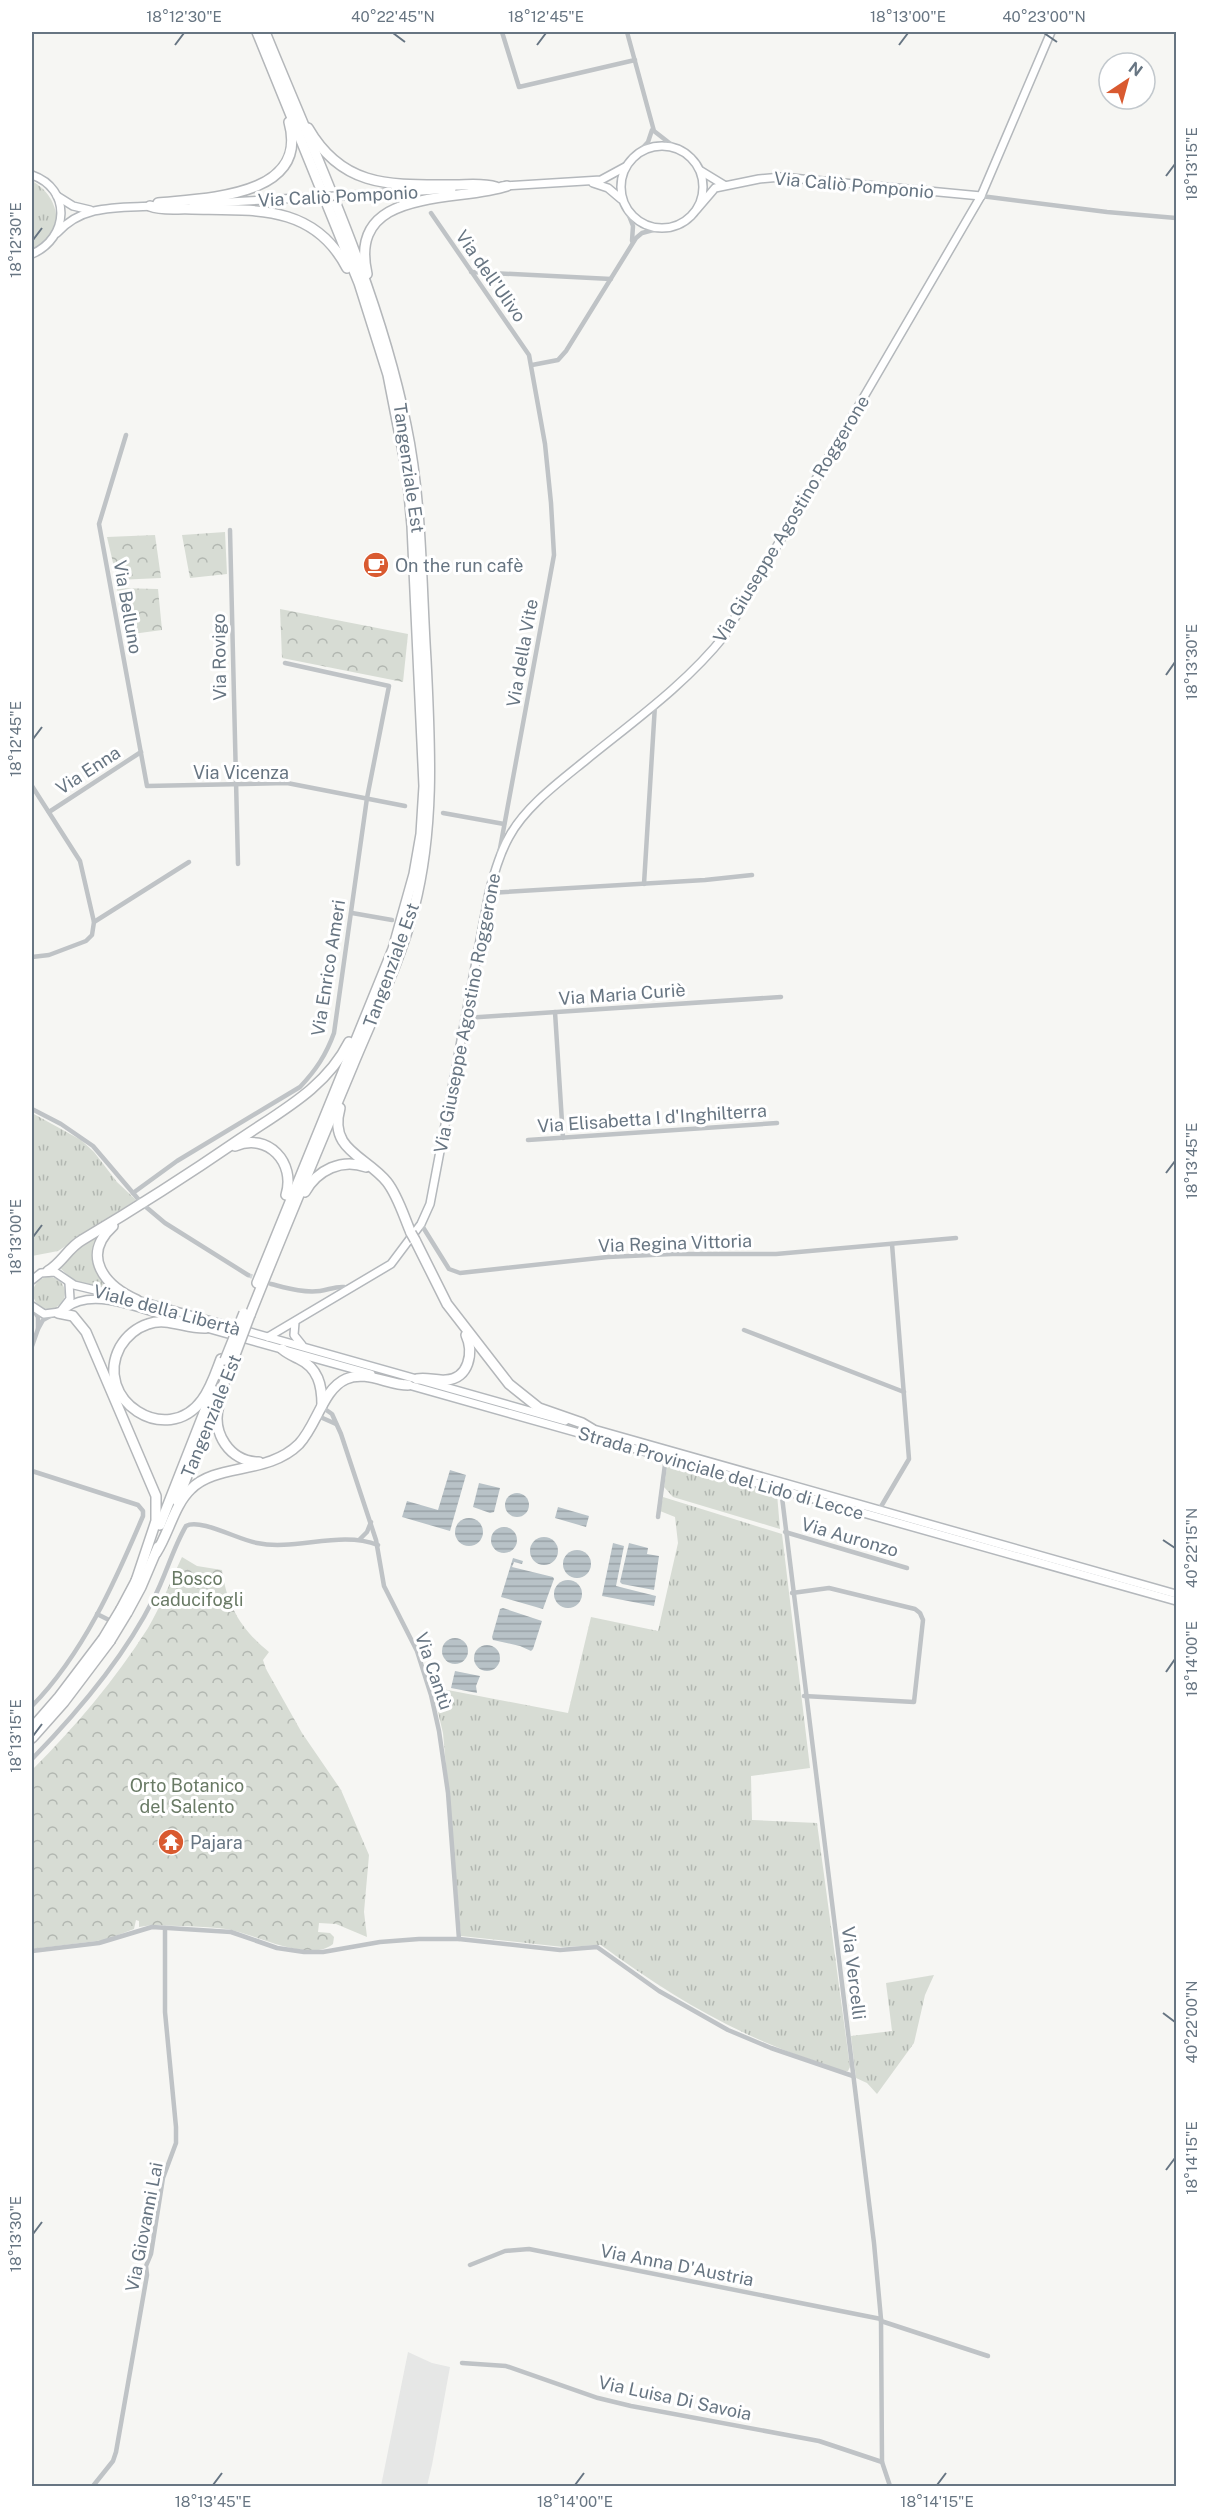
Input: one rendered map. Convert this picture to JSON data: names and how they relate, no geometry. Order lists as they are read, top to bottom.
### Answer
{
  "streets": {
    "highway": ["Tangenziale Est"],
    "street": [
      "Via Caliò Pomponio",
      "Via dell'Ulivo",
      "Via Giuseppe Agostino Roggerone",
      "Via Belluno",
      "Via della Vite",
      "Via Rovigo",
      "Via Enna",
      "Via Vicenza",
      "Via Enrico Ameri",
      "Via Maria Curiè",
      "Via Elisabetta I d'Inghilterra",
      "Via Regina Vittoria",
      "Viale della Libertà",
      "Strada Provinciale del Lido di Lecce",
      "Via Auronzo",
      "Via Cantù",
      "Via Vercelli",
      "Via Giovanni Lai",
      "Via Anna D'Austria",
      "Via Luisa Di Savoia"
    ]
  },
  "crossings": [
    ["Via Caliò Pomponio", "Via Giuseppe Agostino Roggerone"],
    ["Via dell'Ulivo", "Via della Vite"],
    ["Via Giuseppe Agostino Roggerone", "Via della Vite"],
    ["Via Giuseppe Agostino Roggerone", "Via Maria Curiè"],
    ["Via Giuseppe Agostino Roggerone", "Via Regina Vittoria"],
    ["Via Giuseppe Agostino Roggerone", "Viale della Libertà"],
    ["Via Giuseppe Agostino Roggerone", "Strada Provinciale del Lido di Lecce"],
    ["Via Belluno", "Via Enna"],
    ["Via Belluno", "Via Vicenza"],
    ["Via Rovigo", "Via Vicenza"],
    ["Via Vicenza", "Via Enrico Ameri"],
    ["Viale della Libertà", "Strada Provinciale del Lido di Lecce"],
    ["Strada Provinciale del Lido di Lecce", "Via Vercelli"],
    ["Via Auronzo", "Via Vercelli"],
    ["Via Vercelli", "Via Anna D'Austria"],
    ["Via Vercelli", "Via Luisa Di Savoia"]
  ],
  "parks": ["Bosco caducifogli", "Orto Botanico del Salento"],
  "places": {
    "cafe": ["On the run cafè"],
    "temple": ["Pajara"]
  },
  "north": "top right",
  "coordinates": [
    "18°12'30\"E",
    "40°22'45\"N",
    "18°12'45\"E",
    "18°13'00\"E",
    "40°23'00\"N",
    "18°13'15\"E",
    "18°13'30\"E",
    "18°13'45\"E",
    "40°22'15\"N",
    "18°14'00\"E",
    "40°22'00\"N",
    "18°14'15\"E"
  ]
}
